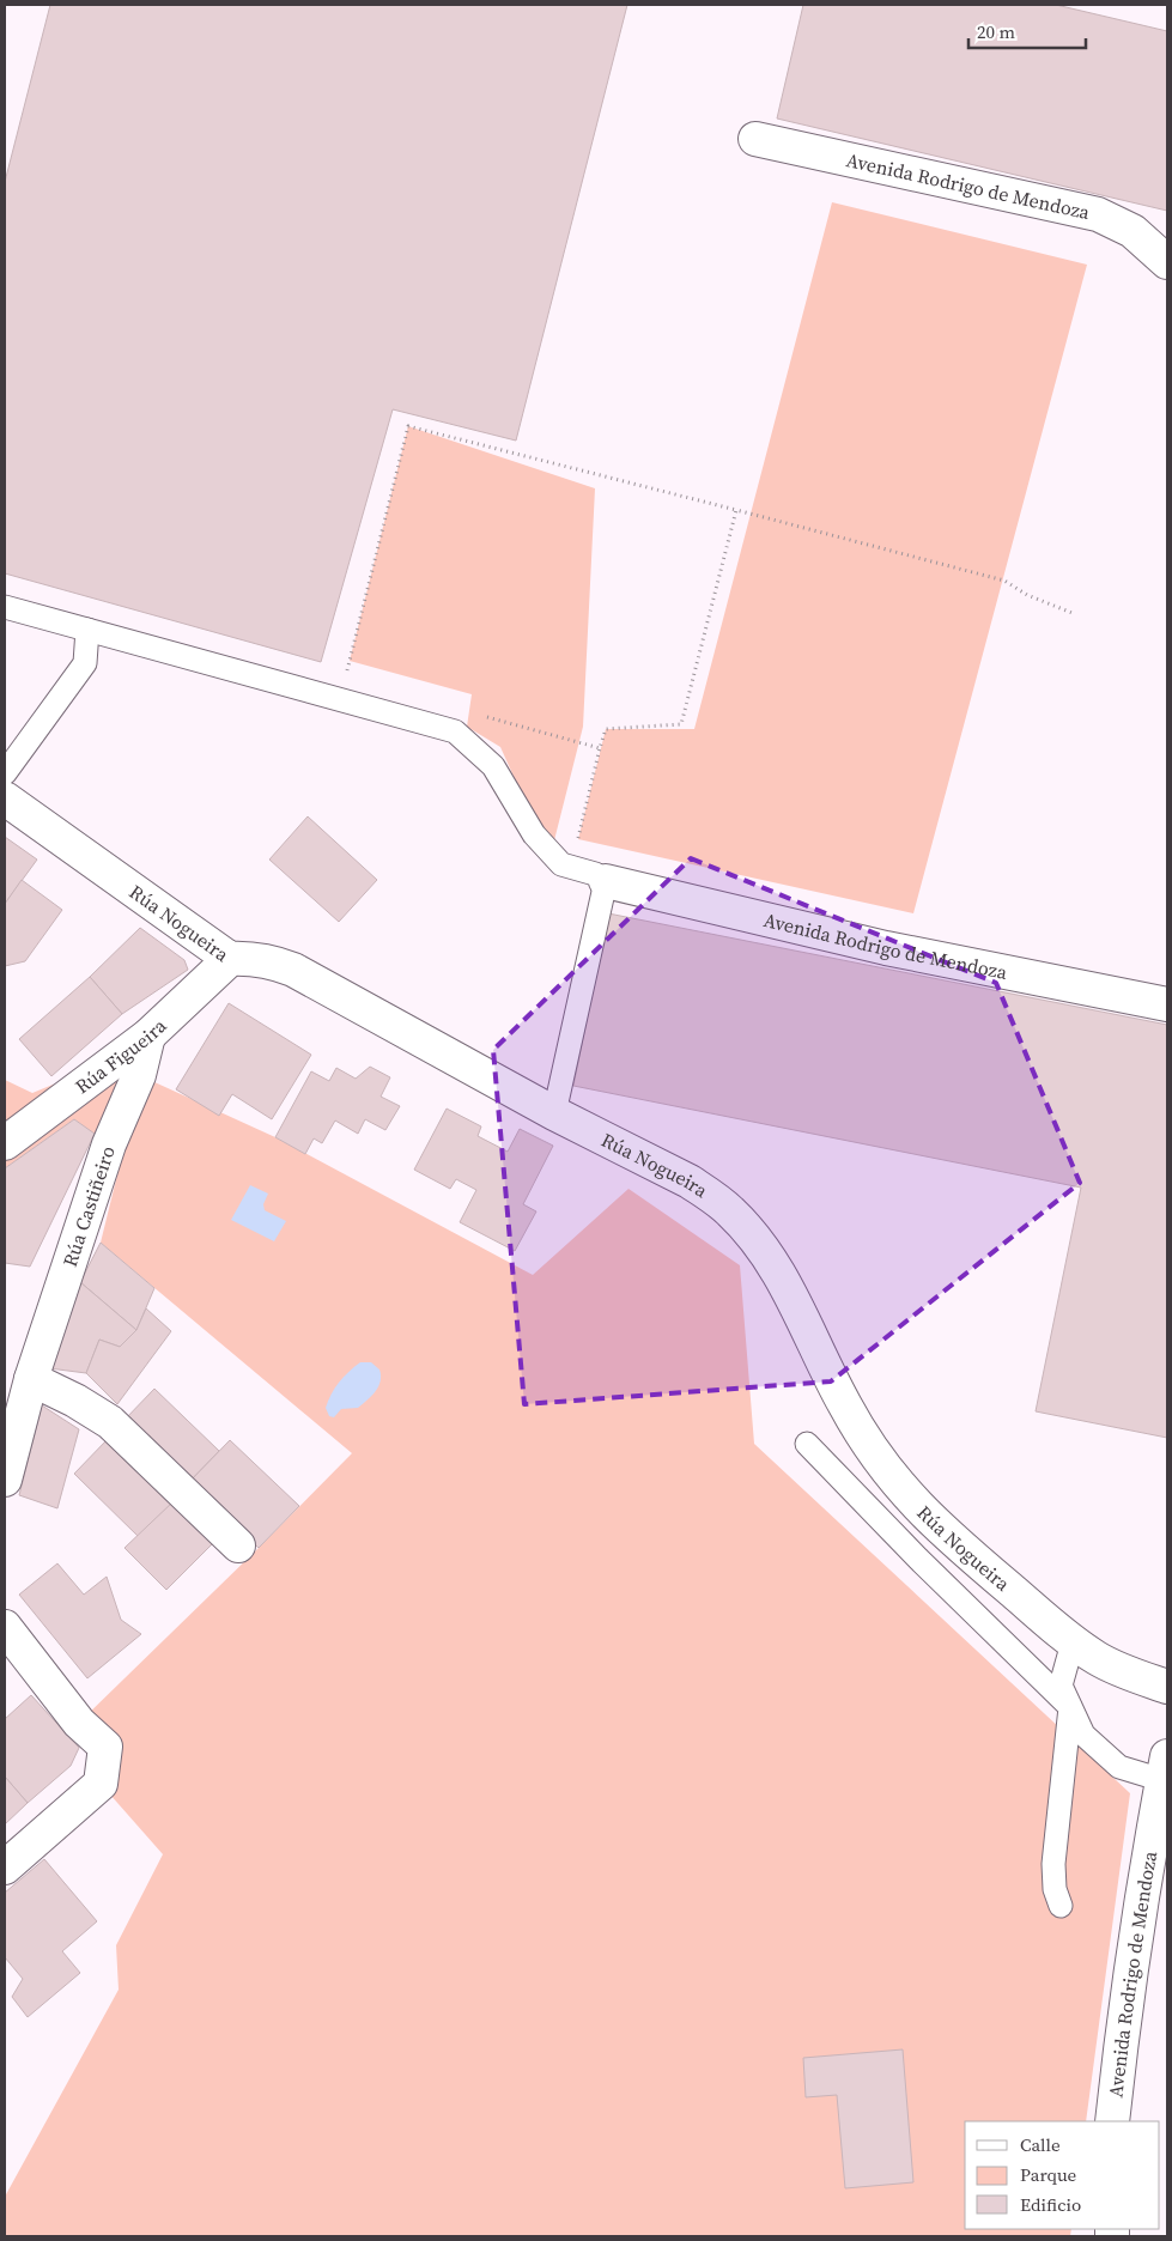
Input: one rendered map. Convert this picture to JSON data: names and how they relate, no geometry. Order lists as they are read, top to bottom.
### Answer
{
  "streets": {
    "street": [
      "Avenida Rodrigo de Mendoza",
      "Rúa Nogueira",
      "Rúa Figueira",
      "Rúa Castiñeiro"
    ]
  },
  "crossings": [
    ["Rúa Nogueira", "Rúa Figueira"],
    ["Rúa Figueira", "Rúa Castiñeiro"]
  ],
  "legend": ["Calle", "Parque", "Edificio"],
  "scale_bar": "20 m"
}
